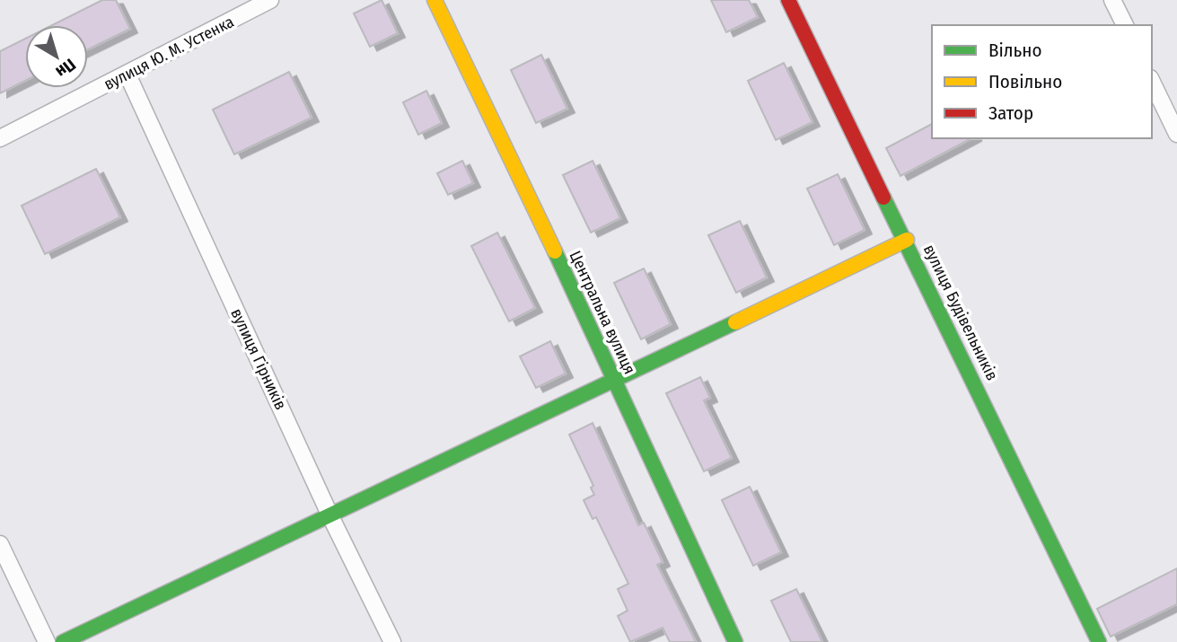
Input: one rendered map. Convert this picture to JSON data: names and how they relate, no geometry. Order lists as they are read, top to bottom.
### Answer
{
  "streets": {
    "street": [
      "вулиця Ю. М. Устенка",
      "Центральна вулиця",
      "вулиця Будівельників",
      "вулиця Гірників"
    ]
  },
  "crossings": [
    ["вулиця Ю. М. Устенка", "вулиця Гірників"]
  ],
  "legend": ["Вільно", "Повільно", "Затор"],
  "north": "bottom right"
}
